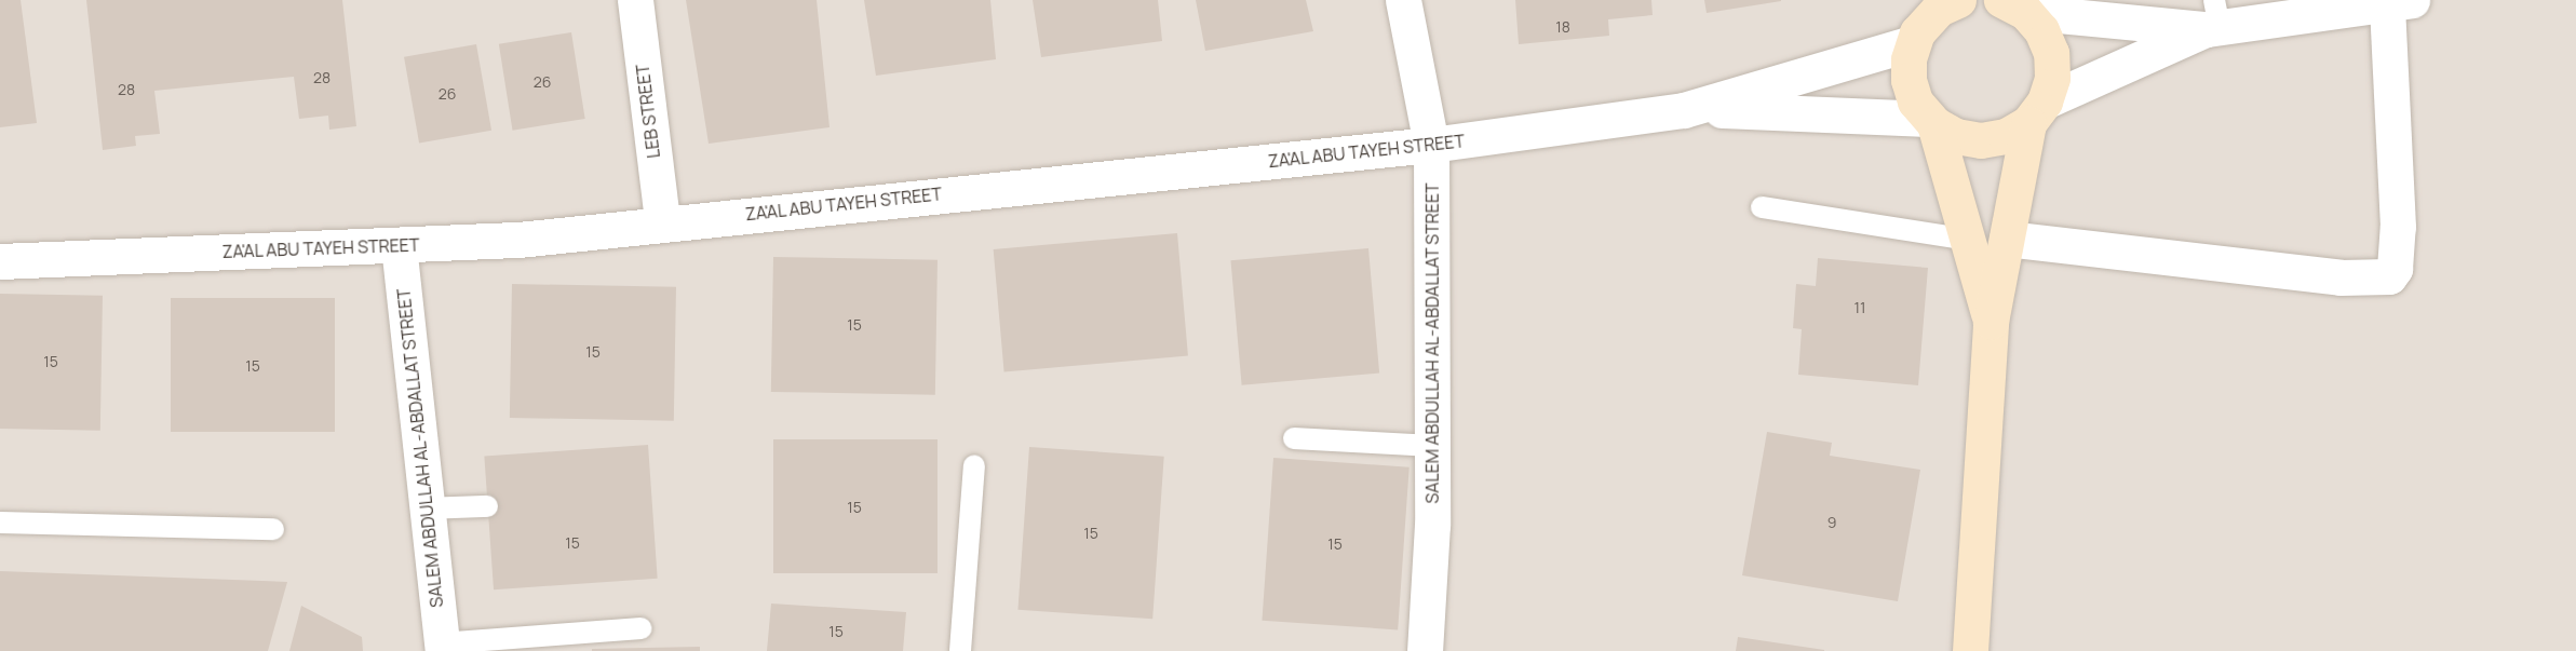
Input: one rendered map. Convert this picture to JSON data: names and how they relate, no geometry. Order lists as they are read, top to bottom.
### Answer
{
  "streets": {
    "street": ["LEB STREET", "ZA'AL ABU TAYEH STREET", "SALEM ABDULLAH AL-ABDALLAT STREET"]
  },
  "crossings": [
    ["LEB STREET", "ZA'AL ABU TAYEH STREET"],
    ["ZA'AL ABU TAYEH STREET", "SALEM ABDULLAH AL-ABDALLAT STREET"]
  ],
  "house_numbers": [
    "18",
    "28",
    "26",
    "28",
    "26",
    "11",
    "15",
    "15",
    "15",
    "15",
    "15",
    "9",
    "15",
    "15",
    "15",
    "15"
  ]
}
